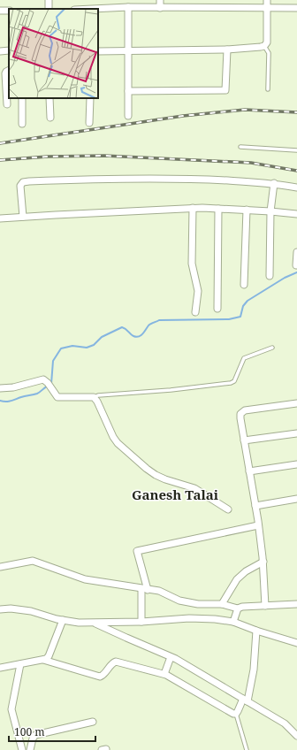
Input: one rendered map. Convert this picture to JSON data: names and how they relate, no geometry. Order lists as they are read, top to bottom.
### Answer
{
  "districts": ["Ganesh Talai"],
  "scale_bar": "100 m"
}
